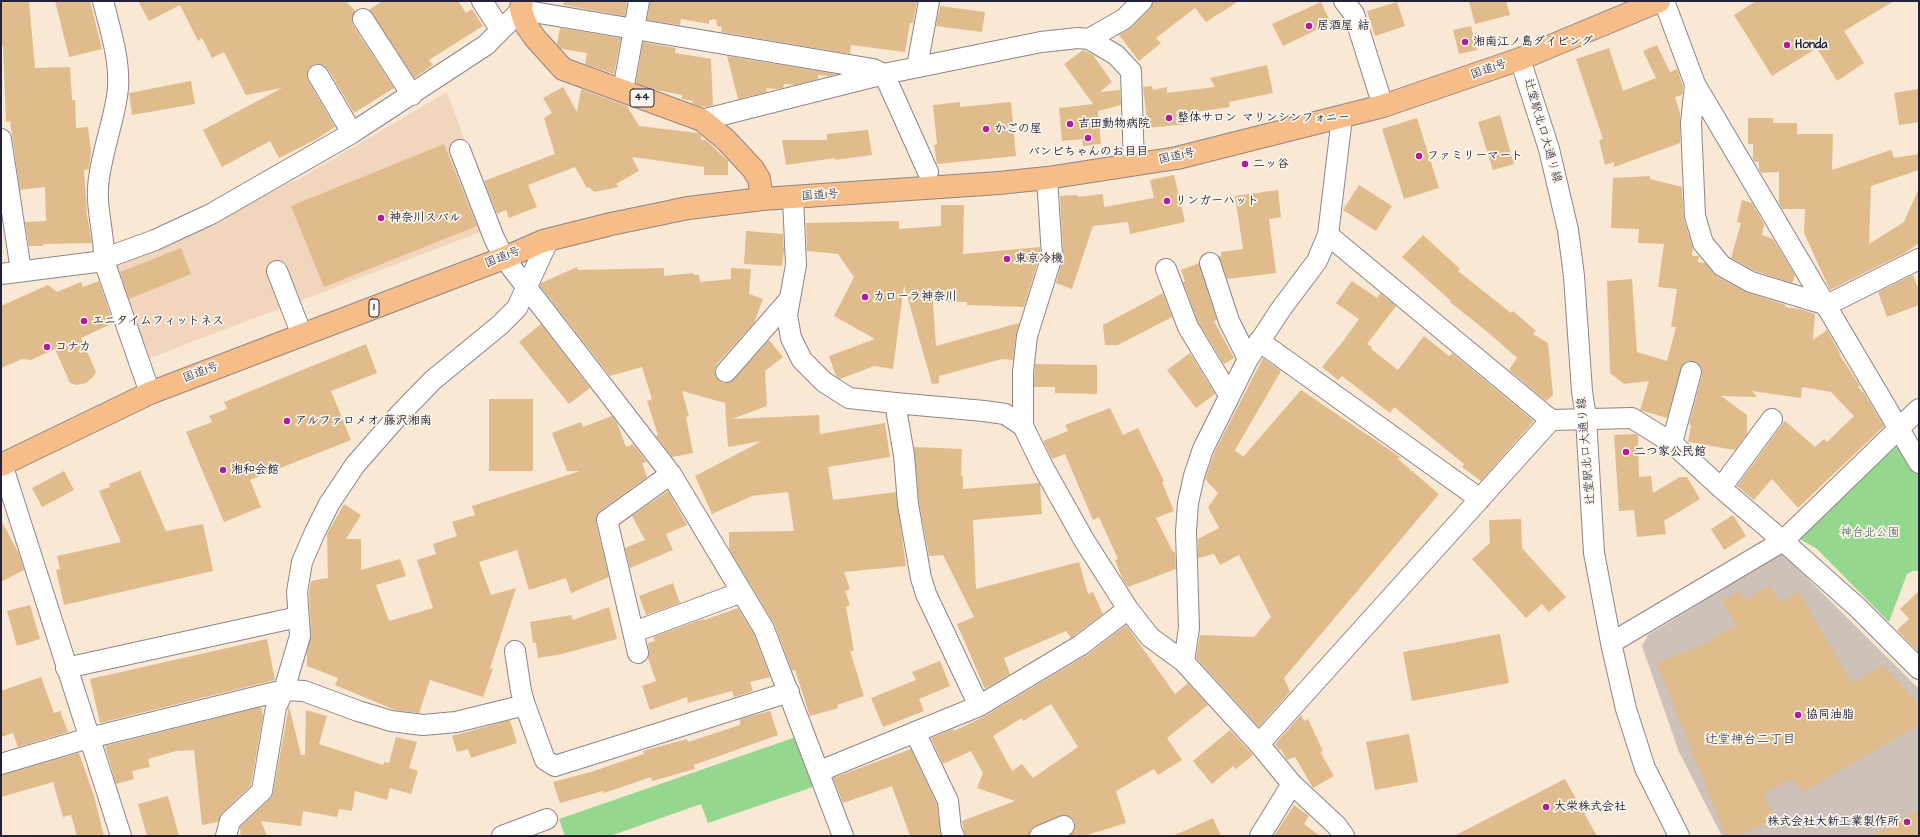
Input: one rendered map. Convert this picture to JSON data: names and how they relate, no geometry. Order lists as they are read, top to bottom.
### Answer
{
  "streets": {
    "main road": ["国道1号", "44", "1"],
    "street": ["辻堂駅北口大通り線"]
  },
  "crossings": [
    ["国道1号", "44"],
    ["国道1号", "辻堂駅北口大通り線"]
  ],
  "districts": ["辻堂神台二丁目"],
  "parks": ["神台北公園"],
  "places": [
    "居酒屋 結",
    "湘南江ノ島ダイビング",
    "Honda",
    "整体サロン マリンシンフォニー",
    "吉田動物病院",
    "かごの屋",
    "バンビちゃんのお目目",
    "ファミリーマート",
    "二ッ谷",
    "リンガーハット",
    "神奈川スバル",
    "東京冷機",
    "カローラ神奈川",
    "エニタイムフィットネス",
    "コナカ",
    "アルファロメオ 藤沢湘南",
    "二つ家公民館",
    "湘和会館",
    "協同油脂",
    "大栄株式会社",
    "株式会社大新工業製作所"
  ]
}
